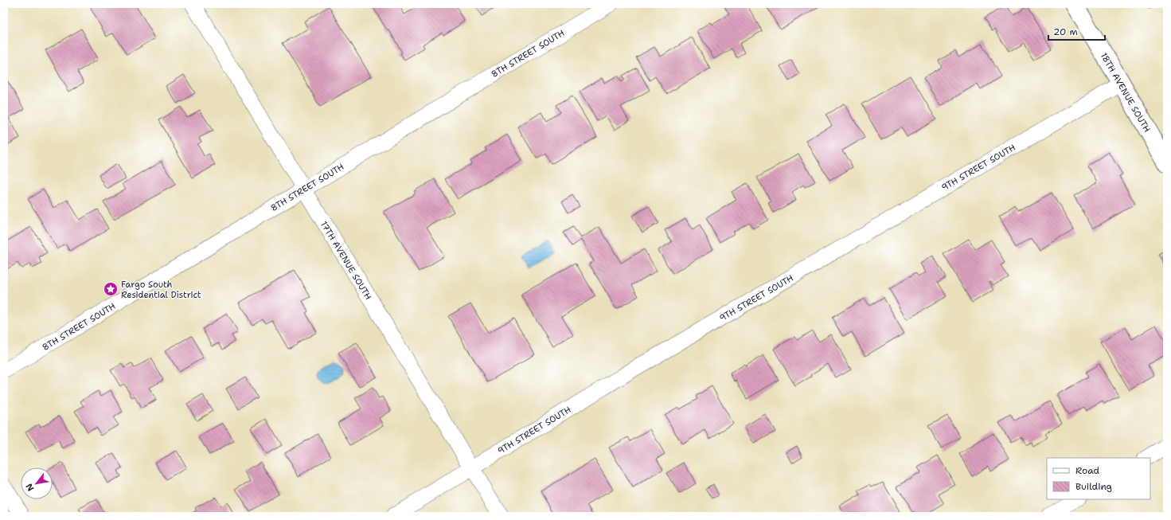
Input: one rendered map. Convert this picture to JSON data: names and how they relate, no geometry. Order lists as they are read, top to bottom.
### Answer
{
  "streets": {
    "street": [
      "8TH STREET SOUTH",
      "18TH AVENUE SOUTH",
      "9TH STREET SOUTH",
      "17TH AVENUE SOUTH"
    ]
  },
  "crossings": [
    ["8TH STREET SOUTH", "17TH AVENUE SOUTH"],
    ["18TH AVENUE SOUTH", "9TH STREET SOUTH"],
    ["9TH STREET SOUTH", "17TH AVENUE SOUTH"]
  ],
  "places": {
    "place": ["Fargo South Residential District"]
  },
  "legend": ["Road", "Building"],
  "scale_bar": "20 m",
  "north": "bottom left"
}
